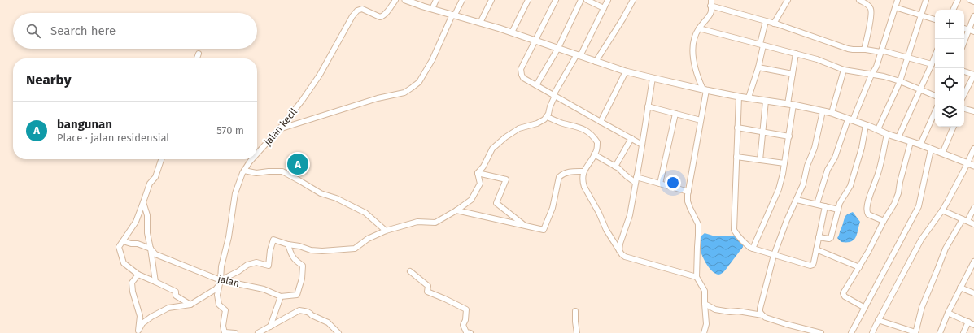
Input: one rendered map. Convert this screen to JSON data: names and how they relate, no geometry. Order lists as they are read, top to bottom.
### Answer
{
  "streets": {
    "street": ["jalan kecil", "jalan"]
  },
  "crossings": [
    ["jalan kecil", "jalan"]
  ],
  "page": {
    "map_buttons": ["+", "−"],
    "search": "Search here",
    "heading": "Nearby",
    "list": [
      {
        "mark": "A",
        "name": "bangunan",
        "note": "Place · jalan residensial",
        "value": "570 m"
      }
    ],
    "pins": "A"
  }
}
